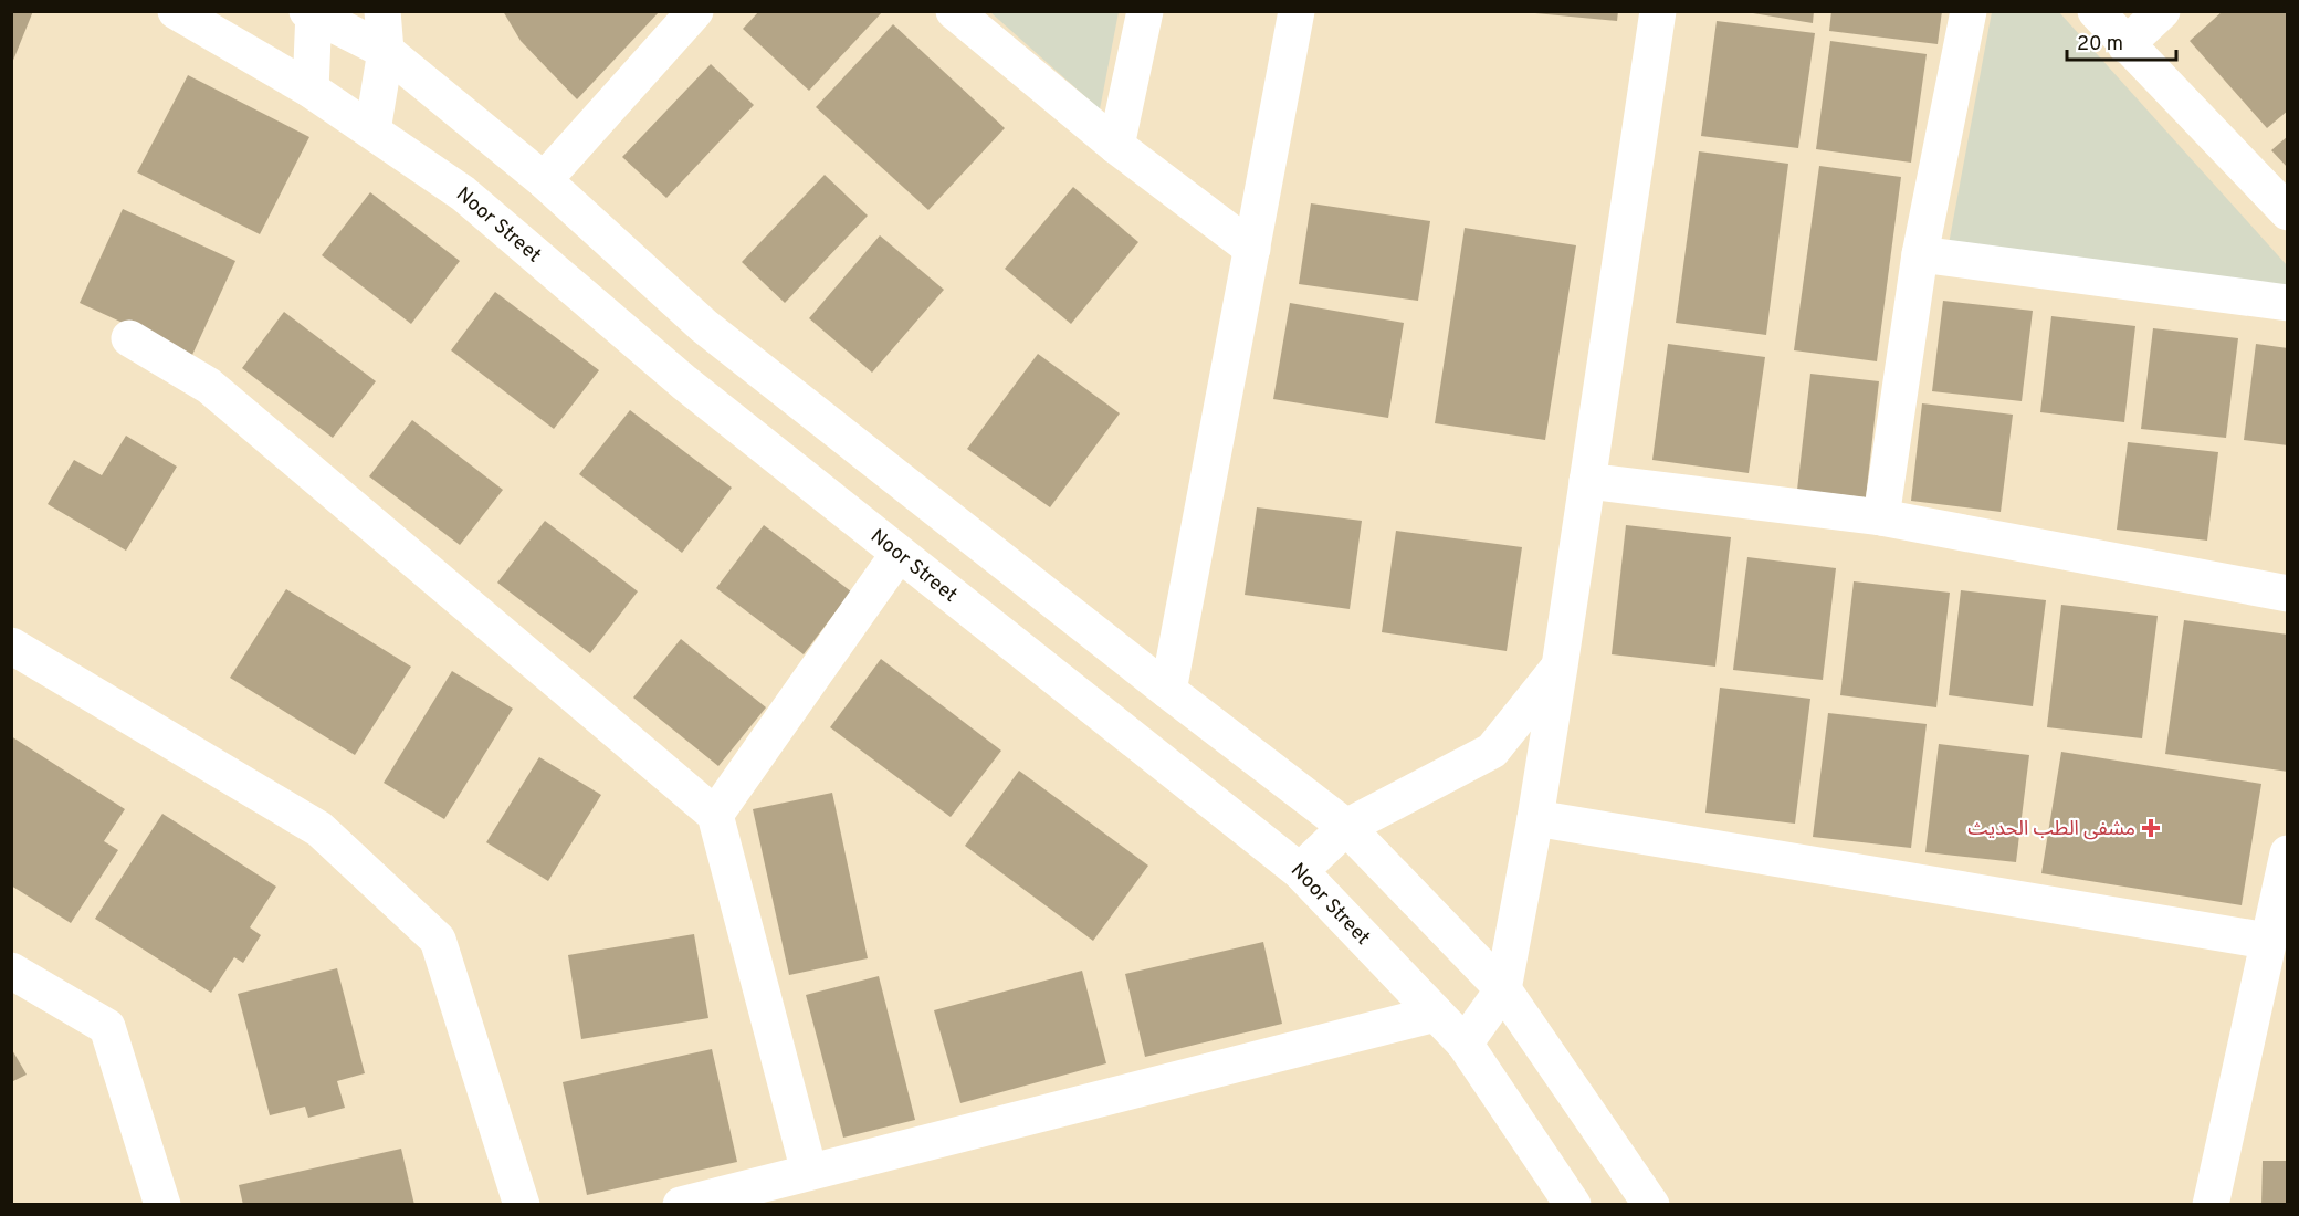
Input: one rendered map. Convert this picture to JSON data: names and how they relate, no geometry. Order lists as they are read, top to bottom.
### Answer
{
  "streets": {
    "street": ["Noor Street"]
  },
  "places": {
    "health": ["مشفى الطب الحديث"]
  },
  "scale_bar": "20 m"
}
